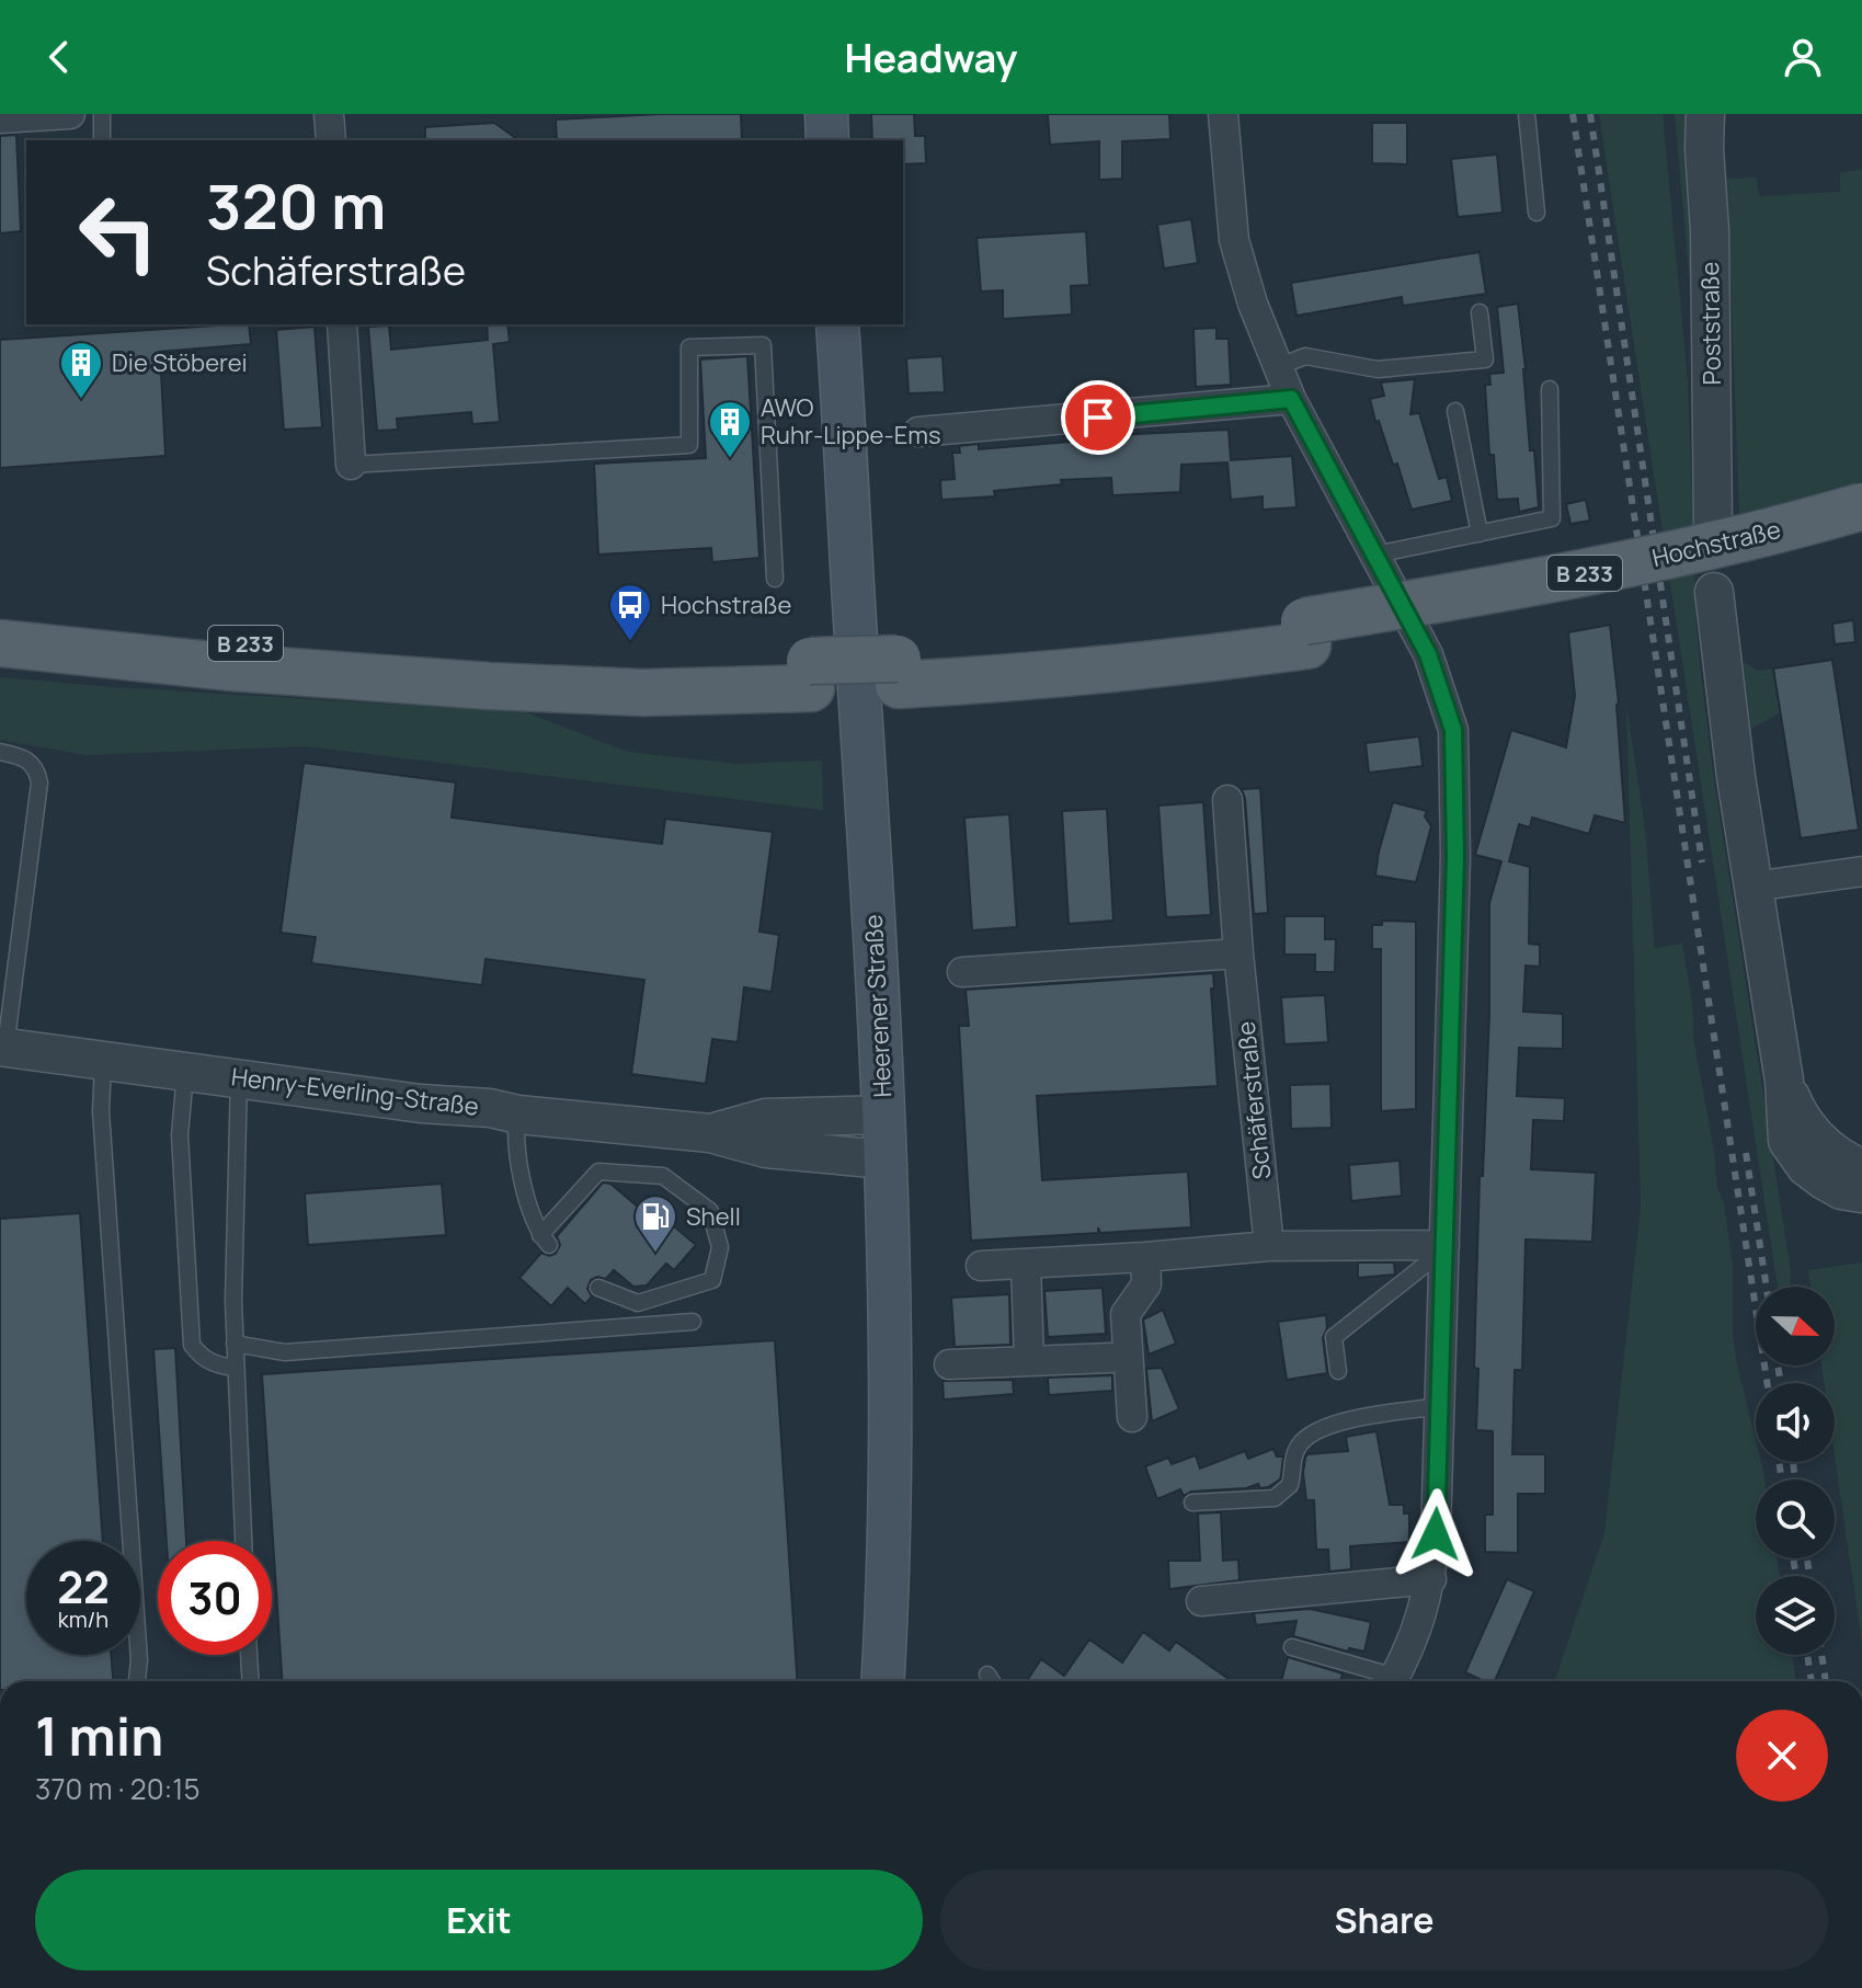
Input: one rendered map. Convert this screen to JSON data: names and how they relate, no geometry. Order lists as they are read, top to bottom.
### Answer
{
  "streets": {
    "main road": ["Hochstraße", "B 233", "Heerener Straße"],
    "street": ["Poststraße", "Henry-Everling-Straße", "Schäferstraße"]
  },
  "crossings": [
    ["Heerener Straße", "Henry-Everling-Straße"]
  ],
  "places": {
    "building": ["Die Stöberei", "AWO Ruhr-Lippe-Ems"],
    "bus stop": ["Hochstraße"],
    "fuel station": ["Shell"]
  },
  "north": "right",
  "page": {
    "header": "Headway",
    "turn": ["320 m", "Schäferstraße"],
    "speed": "22 km/h",
    "limit": "30",
    "heading": ["1 min", "370 m · 20:15"],
    "buttons": ["Exit", "Share"]
  }
}
